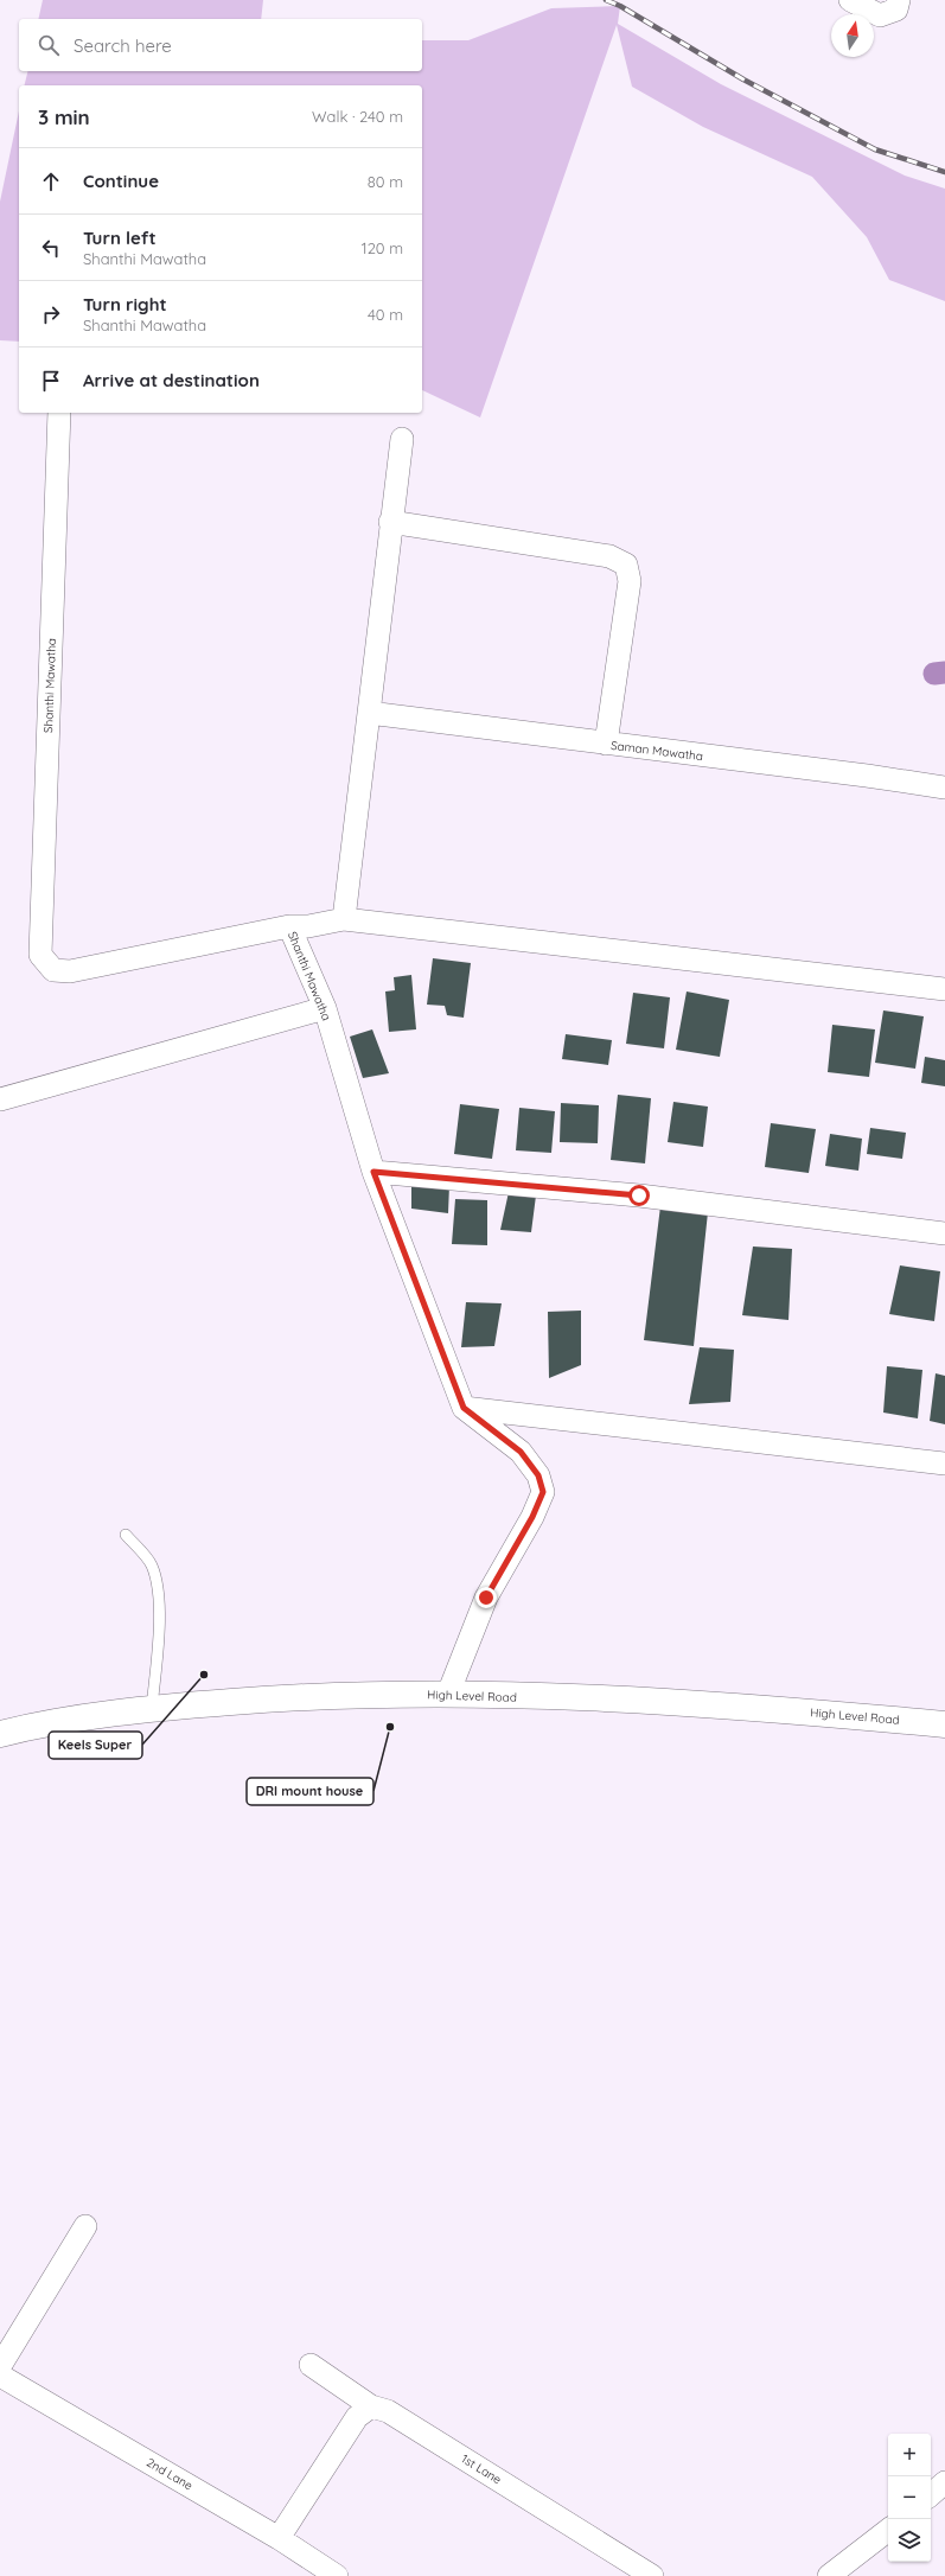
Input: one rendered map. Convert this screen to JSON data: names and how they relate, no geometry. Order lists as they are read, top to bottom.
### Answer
{
  "streets": {
    "highway": ["High Level Road"],
    "street": [
      "Shanthi Mawatha",
      "Saman Mawatha",
      "1st Lane",
      "2nd Lane"
    ]
  },
  "places": ["Keels Super", "DRI mount house"],
  "north": "top",
  "page": {
    "search": "Search here",
    "heading": ["3 min", "Walk · 240 m"],
    "list": [
      ["Continue", "80 m"],
      ["Turn left", "Shanthi Mawatha", "120 m"],
      ["Turn right", "Shanthi Mawatha", "40 m"],
      "Arrive at destination"
    ],
    "map_buttons": ["+", "−"]
  }
}
